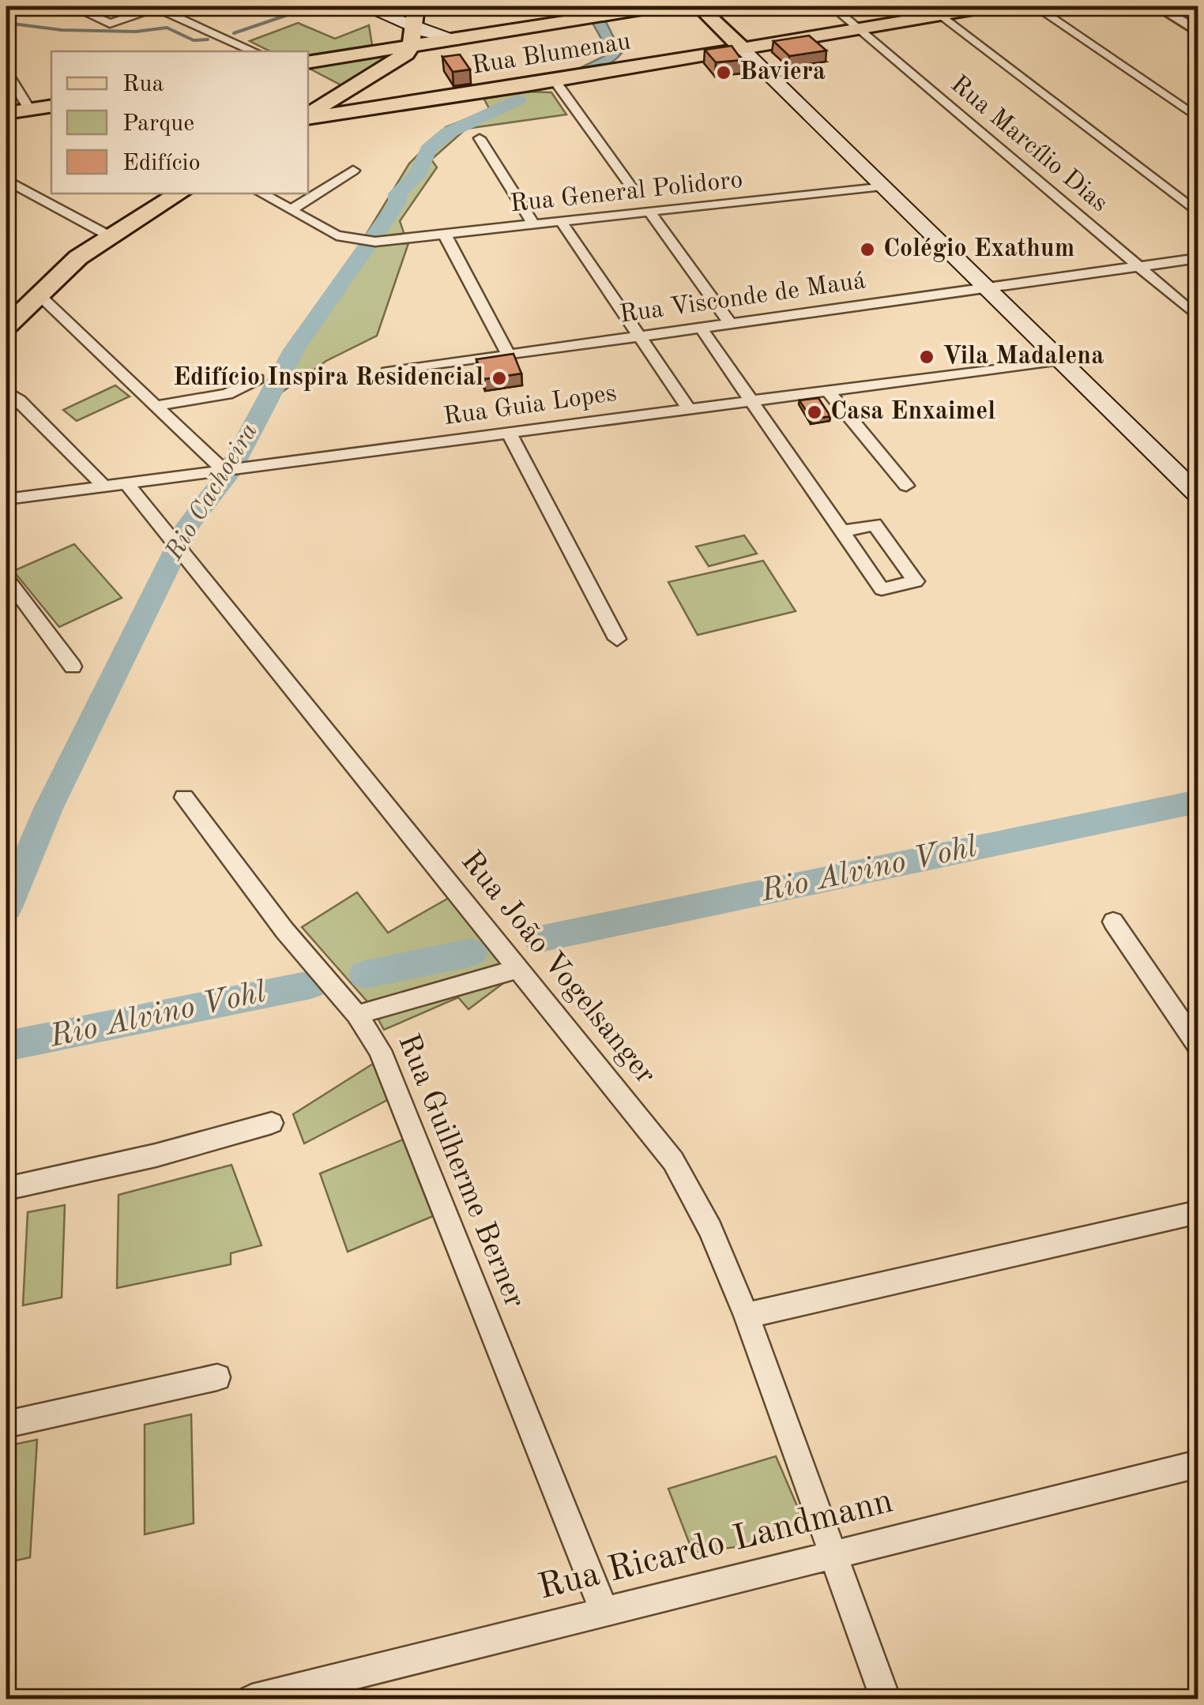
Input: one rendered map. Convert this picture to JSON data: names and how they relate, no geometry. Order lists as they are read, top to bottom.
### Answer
{
  "streets": {
    "main road": ["Rua Blumenau"],
    "street": [
      "Rua Marcílio Dias",
      "Rua General Polidoro",
      "Rua Visconde de Mauá",
      "Rua Guia Lopes",
      "Rua João Vogelsanger",
      "Rua Guilherme Berner",
      "Rua Ricardo Landmann"
    ]
  },
  "crossings": [
    ["Rua Blumenau", "Rua Marcílio Dias"],
    ["Rua Marcílio Dias", "Rua Visconde de Mauá"],
    ["Rua Guia Lopes", "Rua João Vogelsanger"],
    ["Rua João Vogelsanger", "Rua Ricardo Landmann"],
    ["Rua Guilherme Berner", "Rua Ricardo Landmann"]
  ],
  "water": ["Rio Cachoeira", "Rio Alvino Vohl"],
  "places": [
    "Baviera",
    "Colégio Exathum",
    "Vila Madalena",
    "Edifício Inspira Residencial",
    "Casa Enxaimel"
  ],
  "legend": ["Rua", "Parque", "Edifício"]
}
